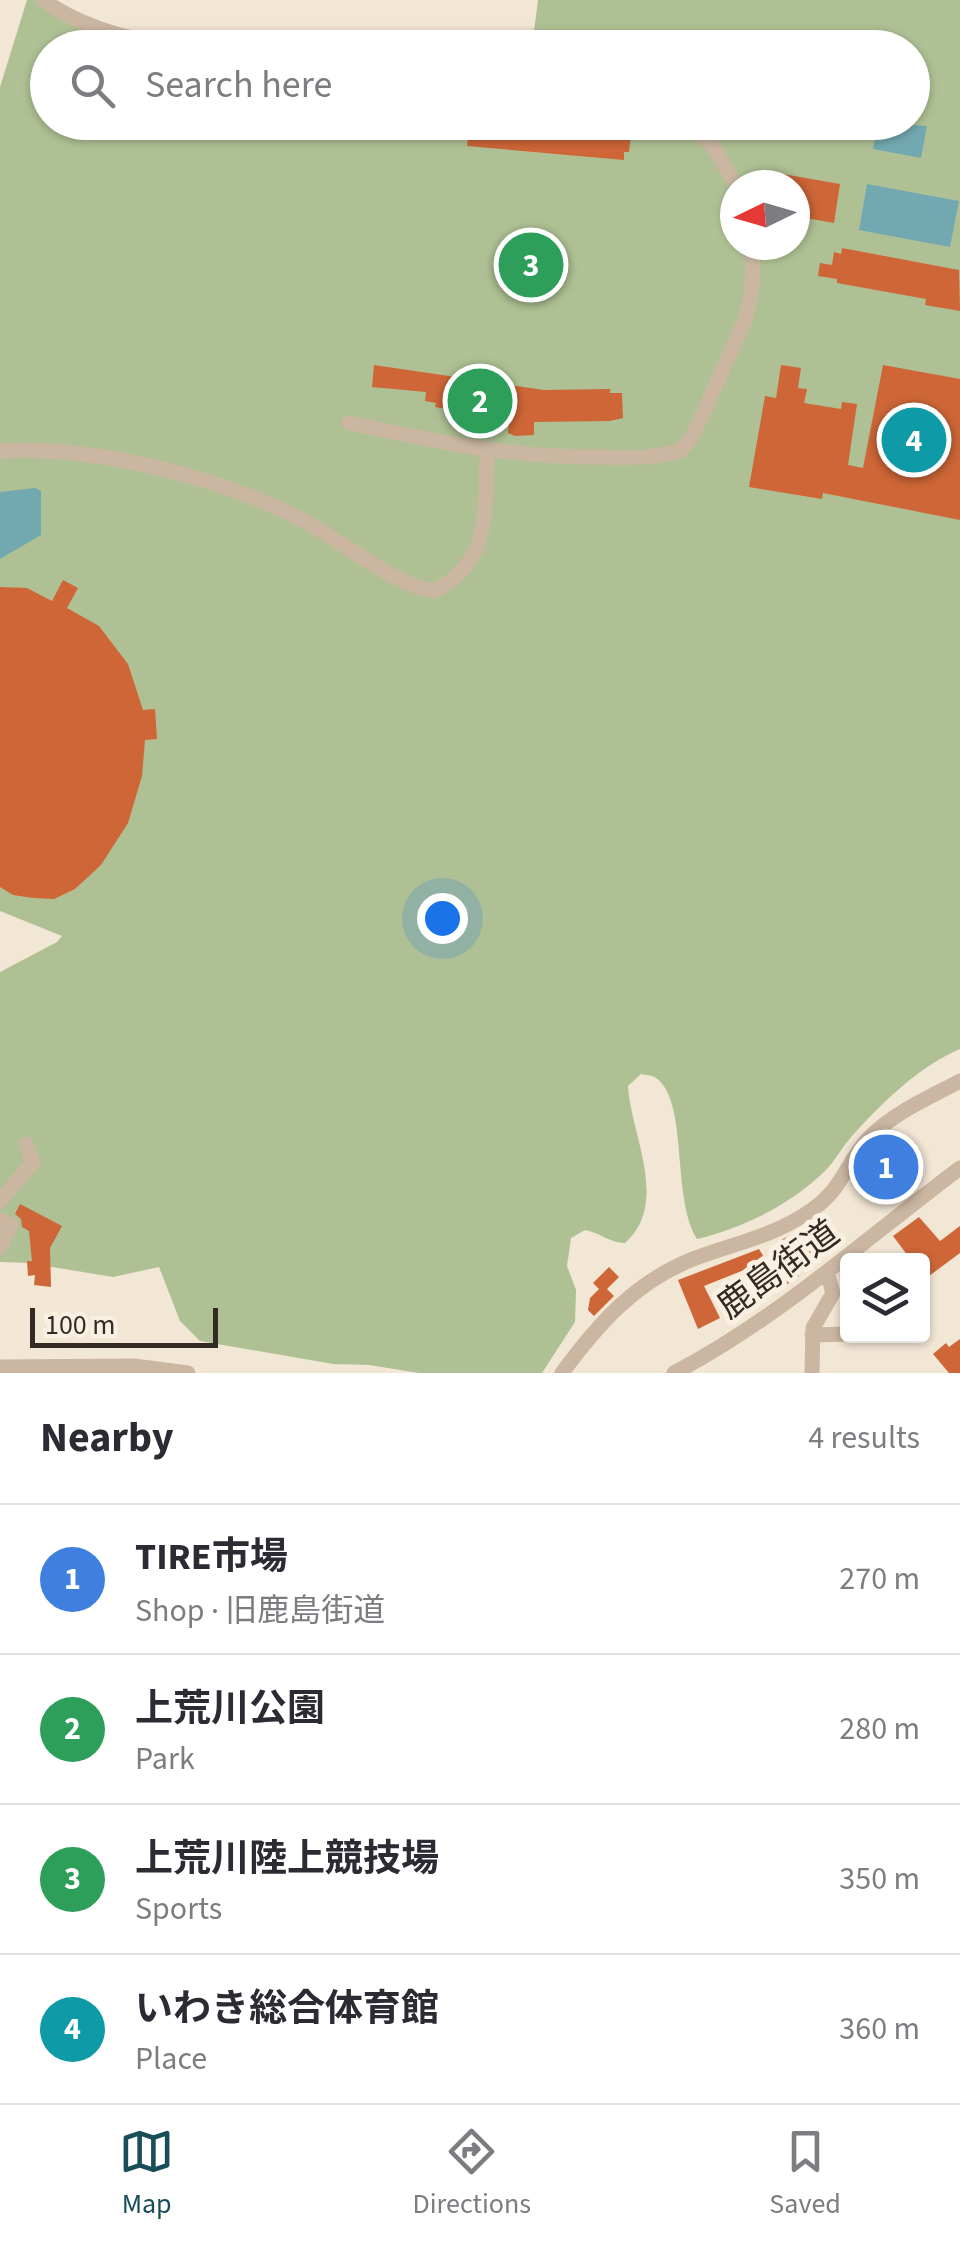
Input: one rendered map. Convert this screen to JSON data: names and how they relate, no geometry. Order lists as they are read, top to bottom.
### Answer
{
  "streets": {
    "street": ["鹿島街道"]
  },
  "scale_bar": "100 m",
  "north": "left",
  "page": {
    "search": "Search here",
    "pins": [
      "3",
      "2",
      "4",
      "1"
    ],
    "scale": "100 m",
    "heading": ["Nearby", "4 results"],
    "list": [
      {
        "mark": "1",
        "name": "TIRE市場",
        "note": "Shop · 旧鹿島街道",
        "value": "270 m"
      },
      {
        "mark": "2",
        "name": "上荒川公園",
        "note": "Park",
        "value": "280 m"
      },
      {
        "mark": "3",
        "name": "上荒川陸上競技場",
        "note": "Sports",
        "value": "350 m"
      },
      {
        "mark": "4",
        "name": "いわき総合体育館",
        "note": "Place",
        "value": "360 m"
      }
    ],
    "nav": ["Map", "Directions", "Saved"]
  }
}
